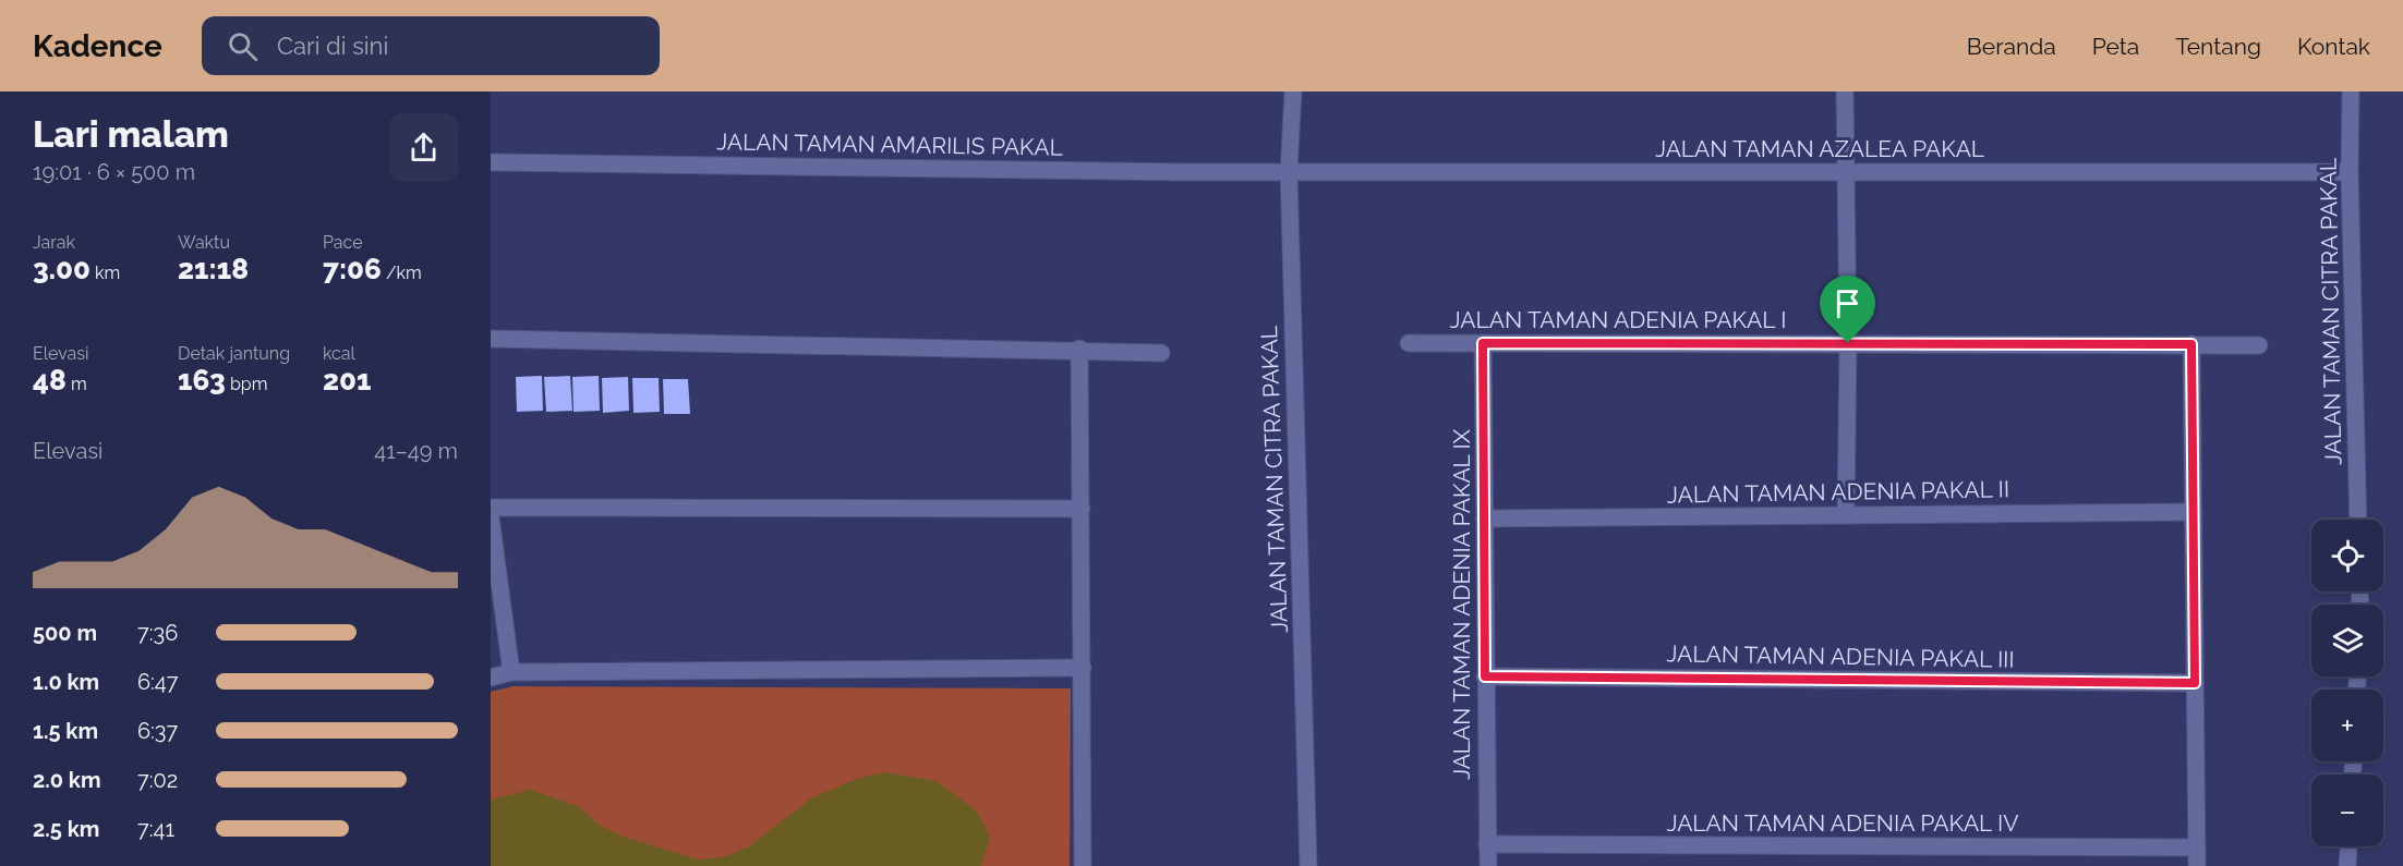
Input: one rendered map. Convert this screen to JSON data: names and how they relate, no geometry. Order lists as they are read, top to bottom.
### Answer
{
  "streets": {
    "street": [
      "JALAN TAMAN AMARILIS PAKAL",
      "JALAN TAMAN AZALEA PAKAL",
      "JALAN TAMAN CITRA PAKAL",
      "JALAN TAMAN ADENIA PAKAL I",
      "JALAN TAMAN ADENIA PAKAL II",
      "JALAN TAMAN ADENIA PAKAL IX",
      "JALAN TAMAN ADENIA PAKAL III",
      "JALAN TAMAN ADENIA PAKAL IV"
    ]
  },
  "crossings": [
    ["JALAN TAMAN AMARILIS PAKAL", "JALAN TAMAN AZALEA PAKAL"],
    ["JALAN TAMAN AMARILIS PAKAL", "JALAN TAMAN CITRA PAKAL"],
    ["JALAN TAMAN AZALEA PAKAL", "JALAN TAMAN CITRA PAKAL"],
    ["JALAN TAMAN ADENIA PAKAL I", "JALAN TAMAN ADENIA PAKAL IX"],
    ["JALAN TAMAN ADENIA PAKAL II", "JALAN TAMAN ADENIA PAKAL IX"],
    ["JALAN TAMAN ADENIA PAKAL IX", "JALAN TAMAN ADENIA PAKAL III"],
    ["JALAN TAMAN ADENIA PAKAL IX", "JALAN TAMAN ADENIA PAKAL IV"]
  ],
  "page": {
    "header": "Kadence",
    "search": "Cari di sini",
    "nav": [
      "Beranda",
      "Peta",
      "Tentang",
      "Kontak"
    ],
    "heading": ["Lari malam", "19:01 · 6 × 500 m"],
    "stats": [
      ["Jarak", "3.00 km"],
      ["Waktu", "21:18"],
      ["Pace", "7:06 /km"],
      ["Elevasi", "48 m"],
      ["Detak jantung", "163 bpm"],
      ["kcal", "201"]
    ],
    "chart": ["Elevasi", "41–49 m"],
    "map_buttons": ["+", "−"],
    "list": [
      {
        "name": "500 m",
        "note": "7:36"
      },
      {
        "name": "1.0 km",
        "note": "6:47"
      },
      {
        "name": "1.5 km",
        "note": "6:37"
      },
      {
        "name": "2.0 km",
        "note": "7:02"
      },
      {
        "name": "2.5 km",
        "note": "7:41"
      }
    ]
  }
}
